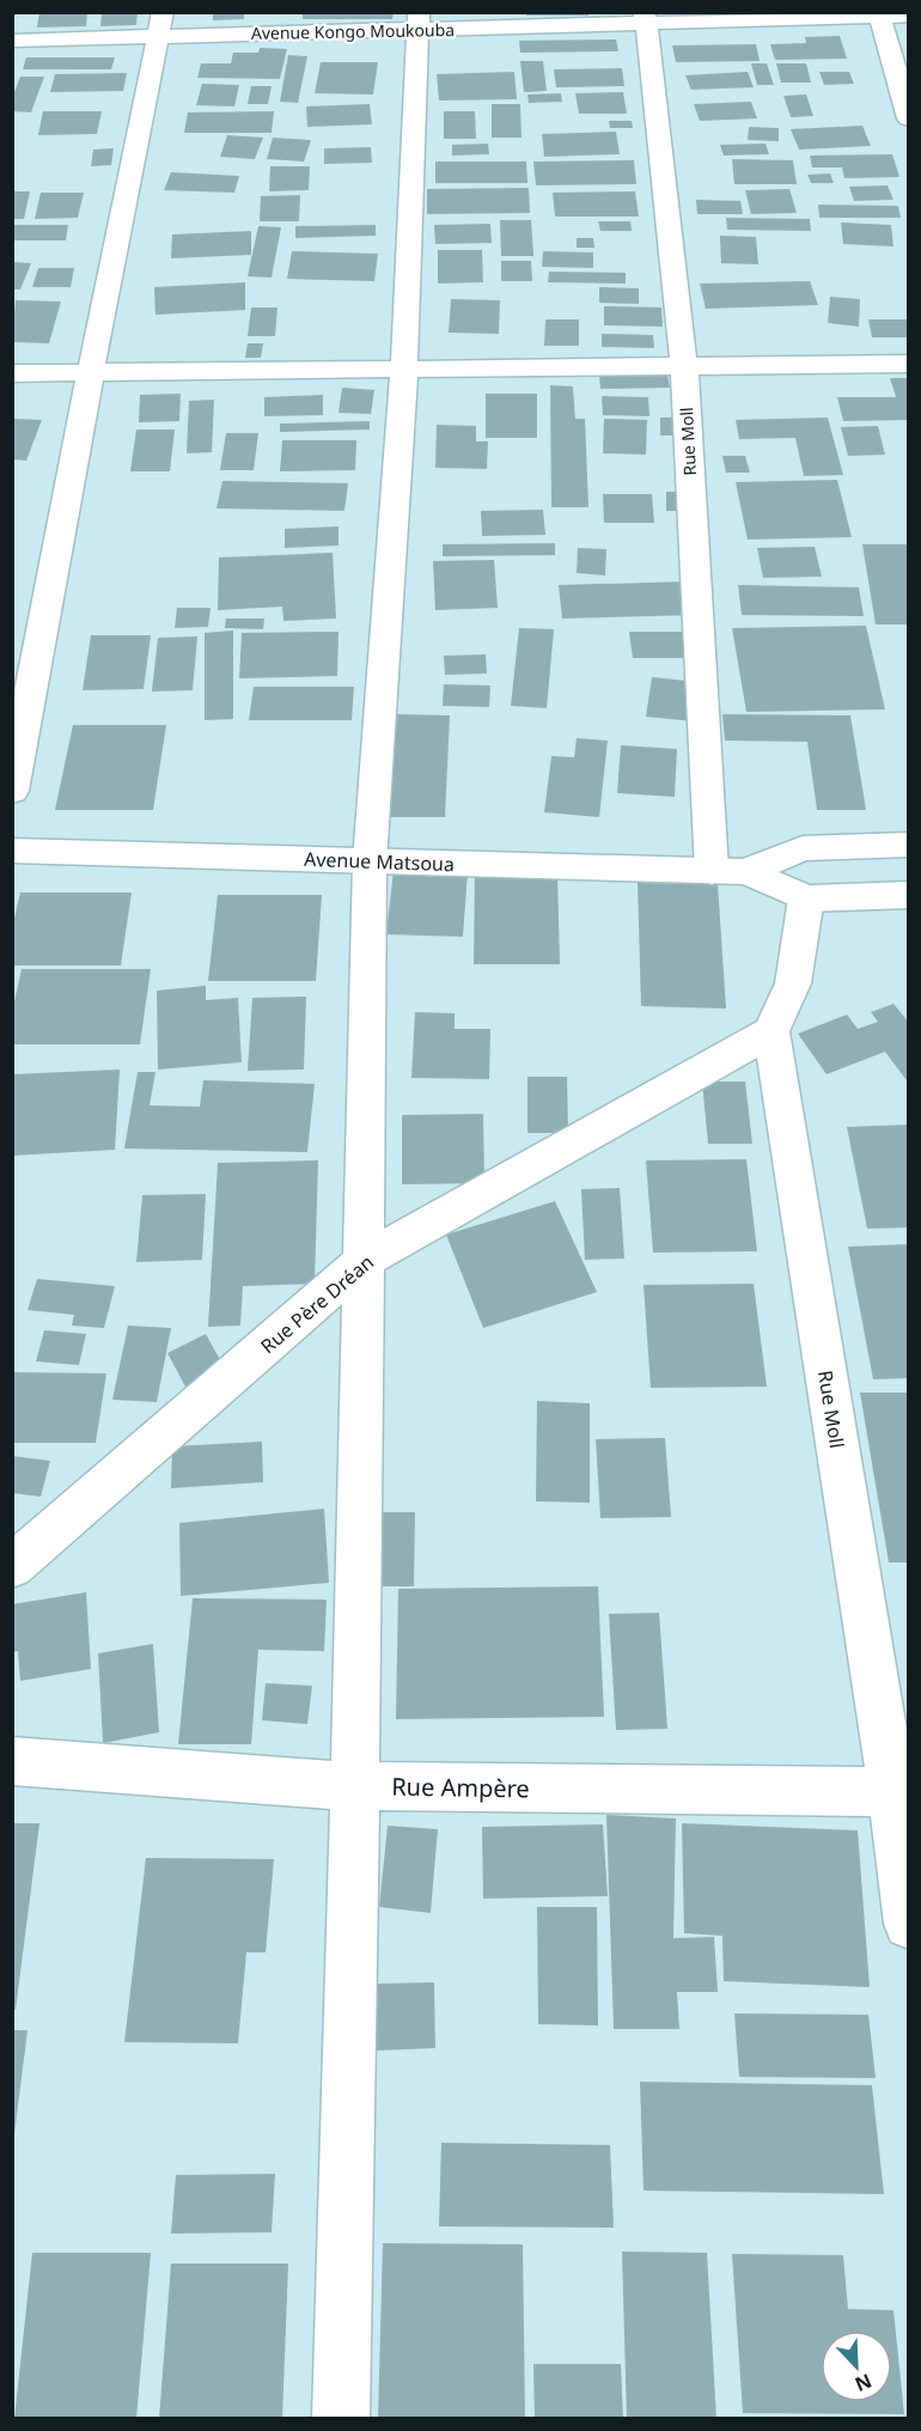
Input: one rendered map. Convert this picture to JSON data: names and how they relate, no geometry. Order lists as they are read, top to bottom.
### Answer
{
  "streets": {
    "street": [
      "Avenue Kongo Moukouba",
      "Rue Moll",
      "Avenue Matsoua",
      "Rue Père Dréan",
      "Rue Ampère"
    ]
  },
  "crossings": [
    ["Avenue Kongo Moukouba", "Rue Moll"],
    ["Rue Moll", "Avenue Matsoua"],
    ["Rue Moll", "Rue Père Dréan"],
    ["Rue Moll", "Rue Ampère"]
  ],
  "north": "bottom right"
}
